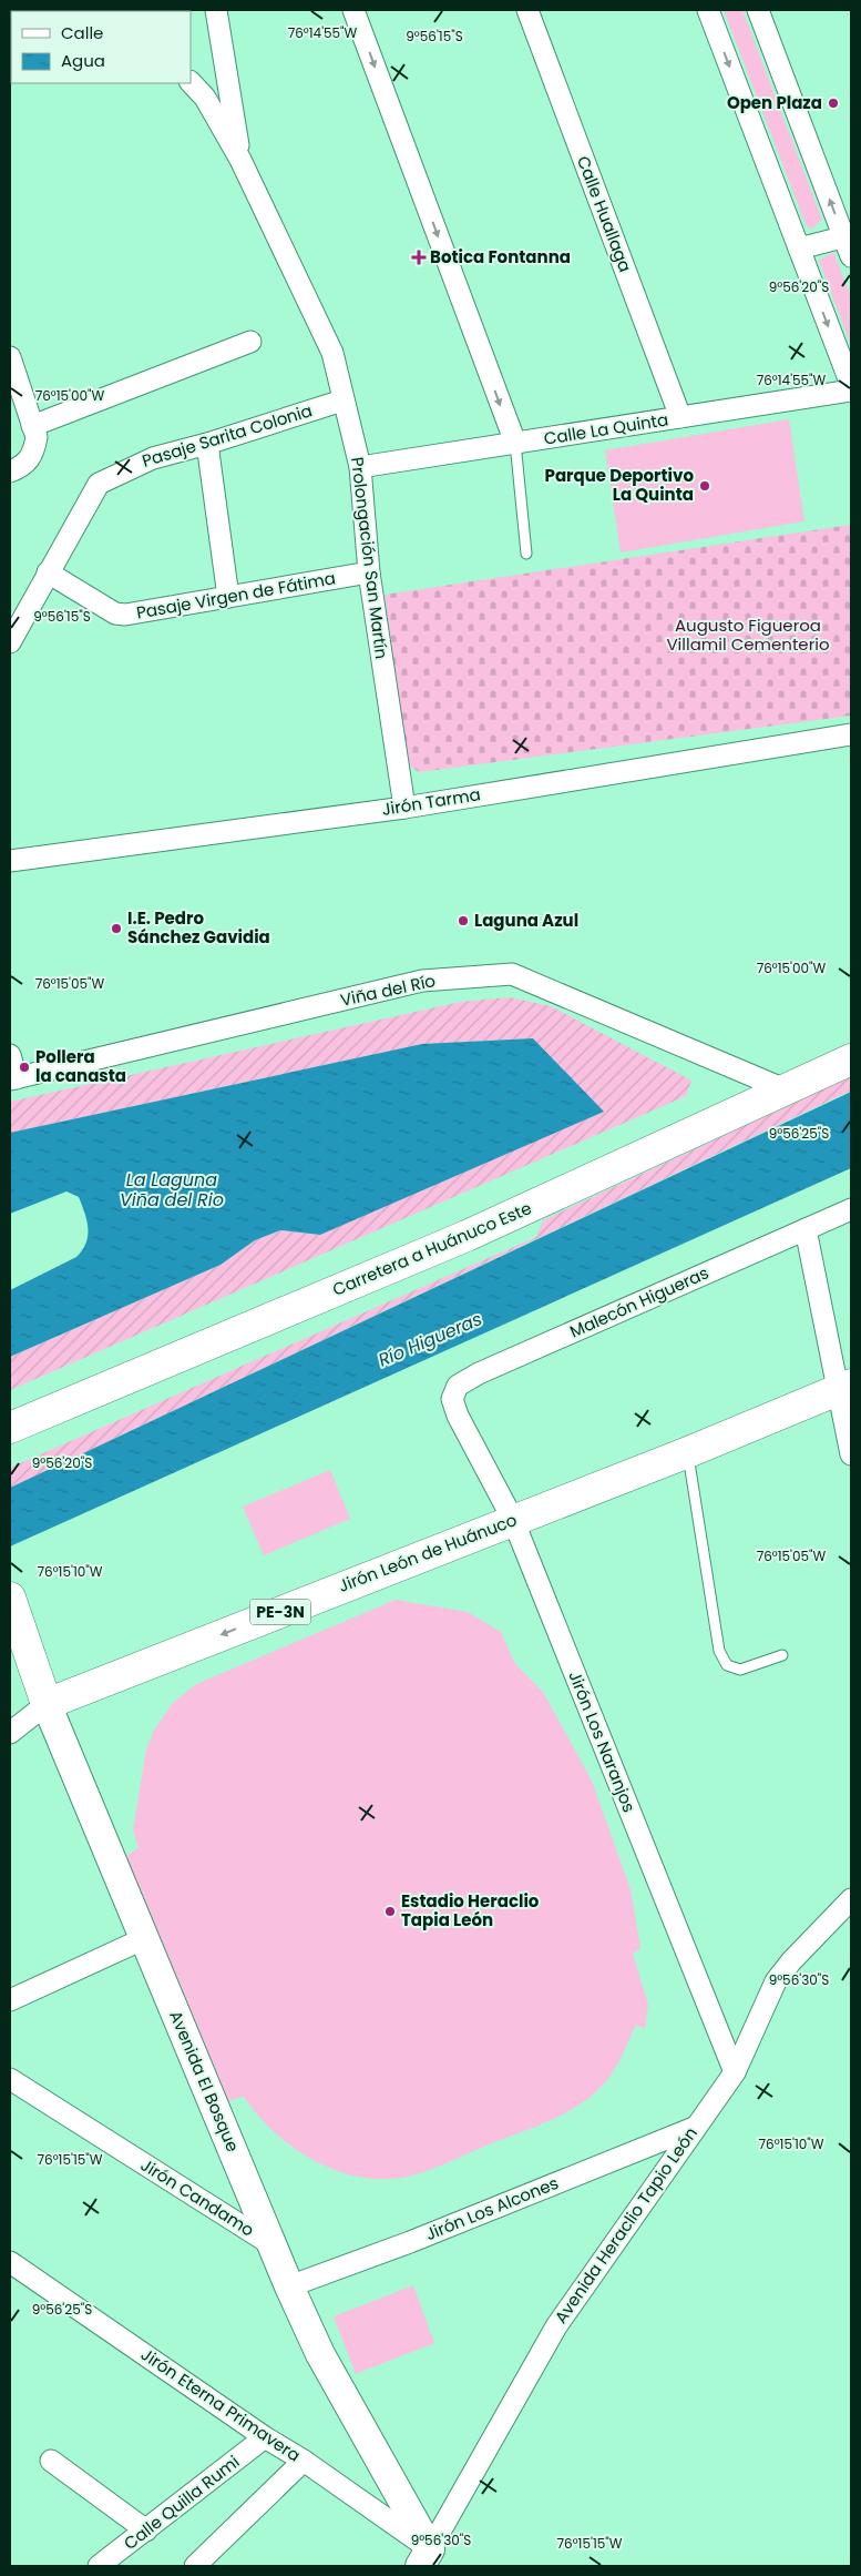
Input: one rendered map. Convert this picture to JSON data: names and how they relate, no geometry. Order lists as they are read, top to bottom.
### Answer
{
  "streets": {
    "main road": [
      "Carretera a Huánuco Este",
      "Jirón León de Huánuco",
      "PE-3N",
      "Avenida El Bosque"
    ],
    "street": [
      "Calle Huallaga",
      "Calle La Quinta",
      "Pasaje Sarita Colonia",
      "Prolongación San Martín",
      "Pasaje Virgen de Fátima",
      "Jirón Tarma",
      "Viña del Río",
      "Malecón Higueras",
      "Jirón Los Naranjos",
      "Jirón Candamo",
      "Jirón Los Alcones",
      "Avenida Heraclio Tapio León",
      "Jirón Eterna Primavera",
      "Calle Quilla Rumi"
    ]
  },
  "crossings": [
    ["Calle Huallaga", "Calle La Quinta"],
    ["Calle La Quinta", "Prolongación San Martín"],
    ["Pasaje Sarita Colonia", "Prolongación San Martín"],
    ["Pasaje Sarita Colonia", "Pasaje Virgen de Fátima"],
    ["Prolongación San Martín", "Pasaje Virgen de Fátima"],
    ["Prolongación San Martín", "Jirón Tarma"],
    ["Viña del Río", "Carretera a Huánuco Este"],
    ["Malecón Higueras", "Jirón Los Naranjos"],
    ["Jirón León de Huánuco", "Jirón Los Naranjos"],
    ["Jirón León de Huánuco", "Avenida El Bosque"],
    ["Jirón Los Naranjos", "Avenida Heraclio Tapio León"],
    ["Avenida El Bosque", "Jirón Candamo"],
    ["Avenida El Bosque", "Jirón Los Alcones"],
    ["Avenida El Bosque", "Avenida Heraclio Tapio León"],
    ["Avenida El Bosque", "Jirón Eterna Primavera"],
    ["Jirón Los Alcones", "Avenida Heraclio Tapio León"],
    ["Avenida Heraclio Tapio León", "Jirón Eterna Primavera"],
    ["Jirón Eterna Primavera", "Calle Quilla Rumi"]
  ],
  "one_way": ["Jirón León de Huánuco"],
  "water": ["La Laguna Viña del Rio", "Río Higueras"],
  "parks": ["Augusto Figueroa Villamil Cementerio"],
  "places": {
    "other": [
      "Open Plaza",
      "Parque Deportivo La Quinta",
      "Laguna Azul",
      "I.E. Pedro Sánchez Gavidia",
      "Pollera la canasta",
      "Estadio Heraclio Tapia León"
    ],
    "health": ["Botica Fontanna"]
  },
  "legend": ["Calle", "Agua"],
  "coordinates": [
    "76°14'55\"W",
    "9°56'15\"S",
    "9°56'20\"S",
    "76°15'00\"W",
    "76°15'05\"W",
    "9°56'25\"S",
    "76°15'10\"W",
    "9°56'30\"S",
    "76°15'15\"W"
  ]
}
